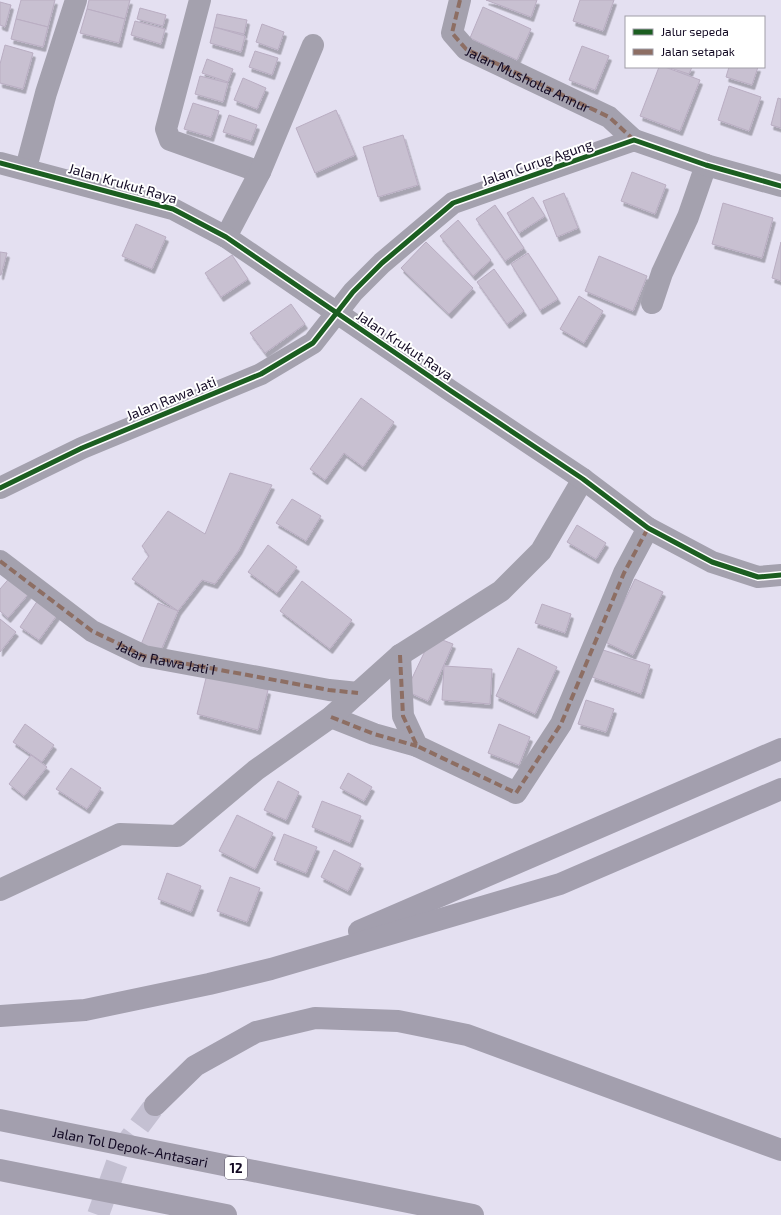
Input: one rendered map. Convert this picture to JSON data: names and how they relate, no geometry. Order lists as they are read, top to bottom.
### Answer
{
  "streets": {
    "highway": ["Jalan Tol Depok–Antasari", "12"],
    "street": [
      "Jalan Musholla Annur",
      "Jalan Curug Agung",
      "Jalan Krukut Raya",
      "Jalan Rawa Jati",
      "Jalan Rawa Jati I"
    ]
  },
  "crossings": [
    ["Jalan Musholla Annur", "Jalan Curug Agung"],
    ["Jalan Curug Agung", "Jalan Krukut Raya"],
    ["Jalan Curug Agung", "Jalan Rawa Jati"],
    ["Jalan Krukut Raya", "Jalan Rawa Jati"]
  ],
  "legend": ["Jalur sepeda", "Jalan setapak"]
}
